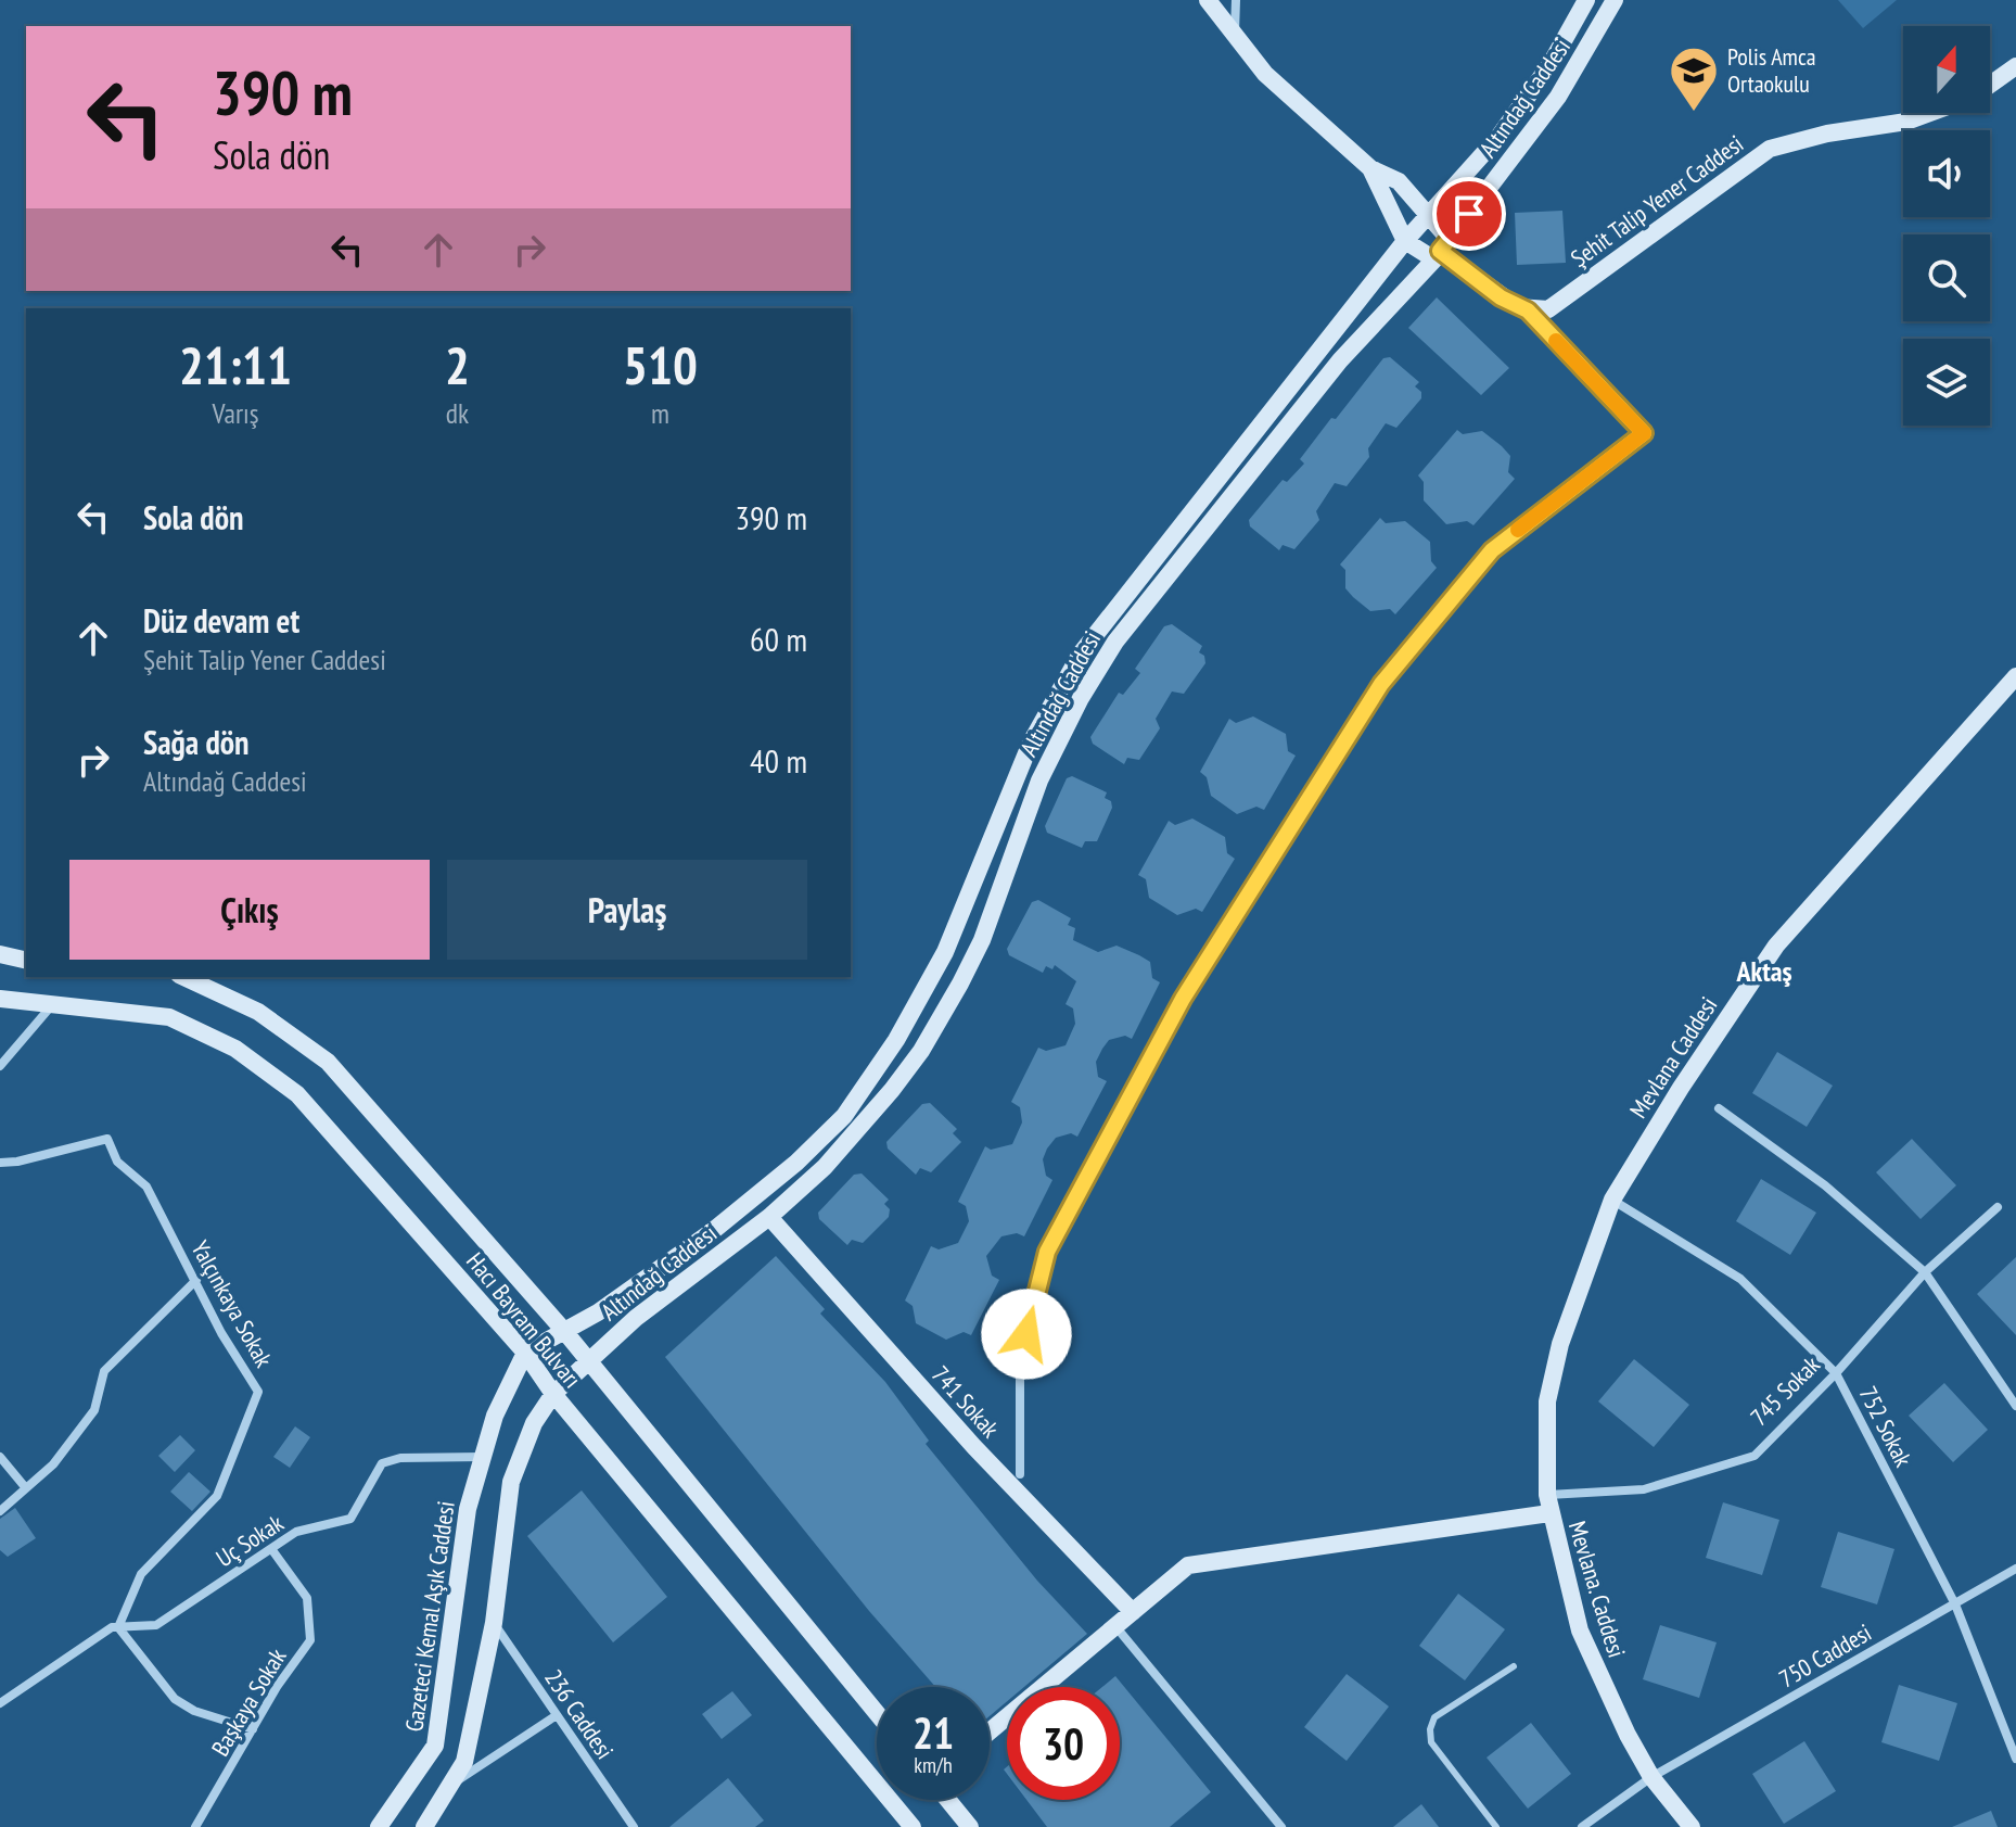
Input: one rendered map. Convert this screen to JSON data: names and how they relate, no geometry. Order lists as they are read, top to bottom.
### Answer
{
  "streets": {
    "main road": [
      "Altındağ Caddesi",
      "Şehit Talip Yener Caddesi",
      "Mevlana Caddesi",
      "Hacı Bayram Bulvarı",
      "741 Sokak",
      "Mevlana. Caddesi",
      "Gazeteci Kemal Aşık Caddesi"
    ],
    "street": [
      "Yalçınkaya Sokak",
      "745 Sokak",
      "752 Sokak",
      "Uç Sokak",
      "750 Caddesi",
      "Başkaya Sokak",
      "236 Caddesi"
    ]
  },
  "crossings": [
    ["Altındağ Caddesi", "Hacı Bayram Bulvarı"],
    ["Altındağ Caddesi", "741 Sokak"],
    ["Altındağ Caddesi", "Gazeteci Kemal Aşık Caddesi"],
    ["Mevlana Caddesi", "745 Sokak"],
    ["Mevlana Caddesi", "752 Sokak"],
    ["Mevlana Caddesi", "Mevlana. Caddesi"],
    ["Yalçınkaya Sokak", "Uç Sokak"],
    ["Hacı Bayram Bulvarı", "Gazeteci Kemal Aşık Caddesi"],
    ["745 Sokak", "752 Sokak"],
    ["745 Sokak", "Mevlana. Caddesi"],
    ["752 Sokak", "750 Caddesi"],
    ["Uç Sokak", "Gazeteci Kemal Aşık Caddesi"],
    ["Uç Sokak", "Başkaya Sokak"],
    ["Mevlana. Caddesi", "750 Caddesi"]
  ],
  "districts": ["Aktaş"],
  "places": {
    "school or university": ["Polis Amca Ortaokulu"]
  },
  "north": "top",
  "page": {
    "turn": ["390 m", "Sola dön"],
    "eta": [
      "21:11",
      "Varış",
      "2",
      "dk",
      "510",
      "m"
    ],
    "list": [
      {
        "name": "Sola dön",
        "value": "390 m"
      },
      {
        "name": "Düz devam et",
        "note": "Şehit Talip Yener Caddesi",
        "value": "60 m"
      },
      {
        "name": "Sağa dön",
        "note": "Altındağ Caddesi",
        "value": "40 m"
      }
    ],
    "buttons": ["Çıkış", "Paylaş"],
    "speed": "21 km/h",
    "limit": "30"
  }
}
